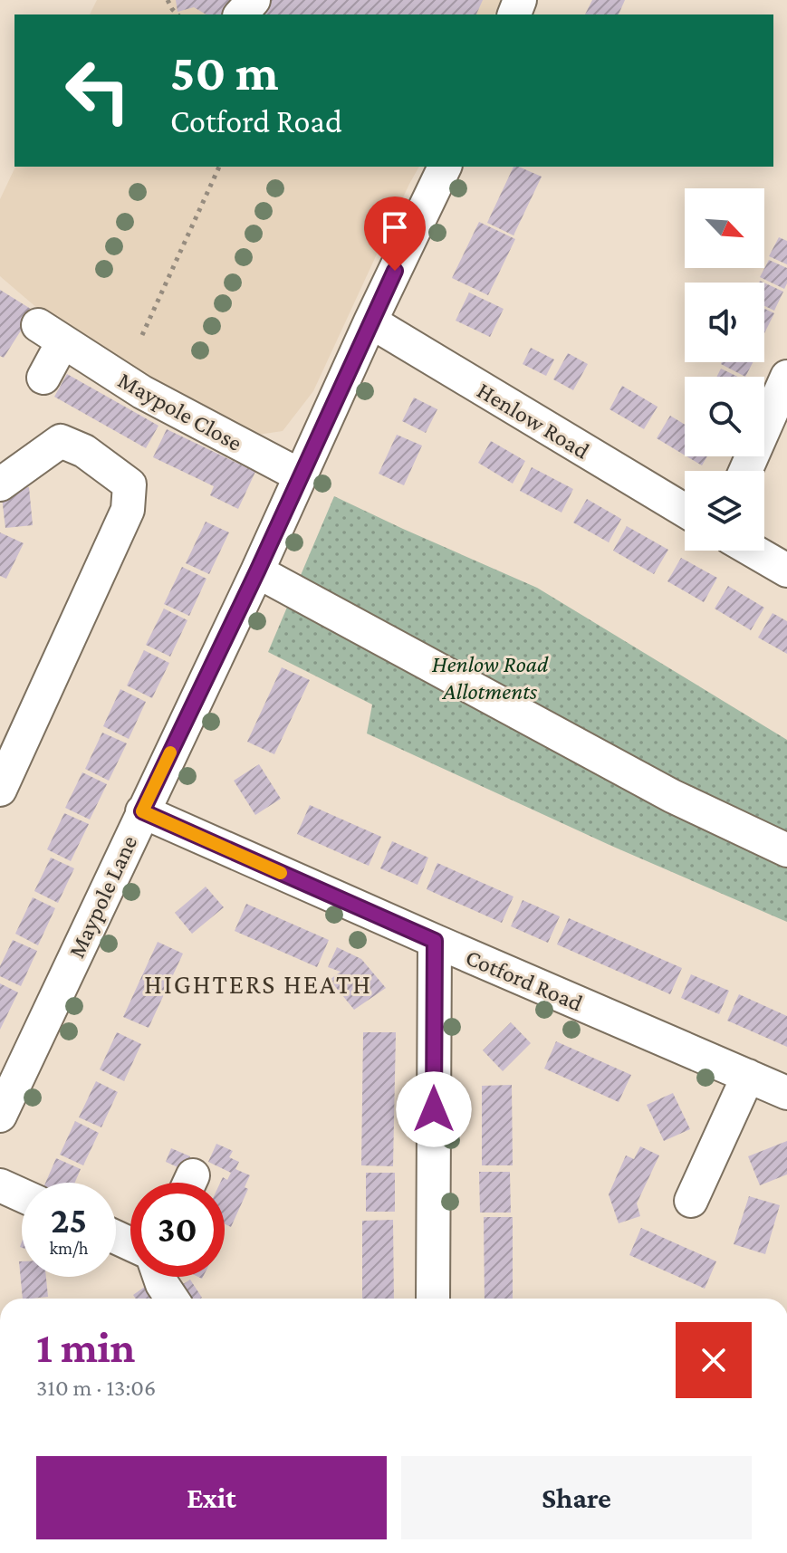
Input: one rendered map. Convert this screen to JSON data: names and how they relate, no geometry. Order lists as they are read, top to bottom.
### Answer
{
  "streets": {
    "street": [
      "Maypole Close",
      "Henlow Road",
      "Maypole Lane",
      "Cotford Road"
    ]
  },
  "crossings": [
    ["Maypole Close", "Maypole Lane"],
    ["Henlow Road", "Maypole Lane"],
    ["Maypole Lane", "Cotford Road"]
  ],
  "districts": ["HIGHTERS HEATH"],
  "parks": ["Henlow Road Allotments"],
  "north": "bottom right",
  "page": {
    "turn": ["50 m", "Cotford Road"],
    "speed": "25 km/h",
    "limit": "30",
    "heading": ["1 min", "310 m · 13:06"],
    "buttons": ["Exit", "Share"]
  }
}
